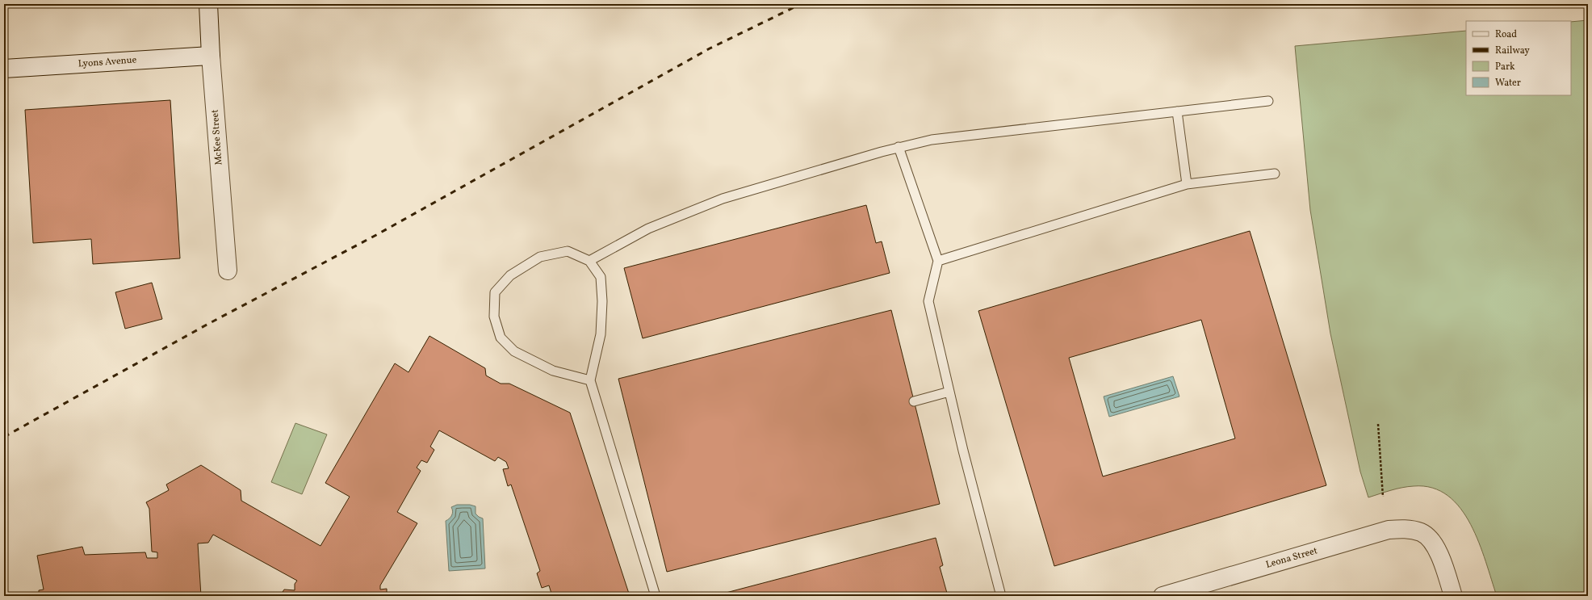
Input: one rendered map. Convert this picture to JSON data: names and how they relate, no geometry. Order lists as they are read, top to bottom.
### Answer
{
  "streets": {
    "street": ["Lyons Avenue", "McKee Street", "Leona Street"]
  },
  "crossings": [
    ["Lyons Avenue", "McKee Street"]
  ],
  "legend": [
    "Road",
    "Railway",
    "Park",
    "Water"
  ]
}
